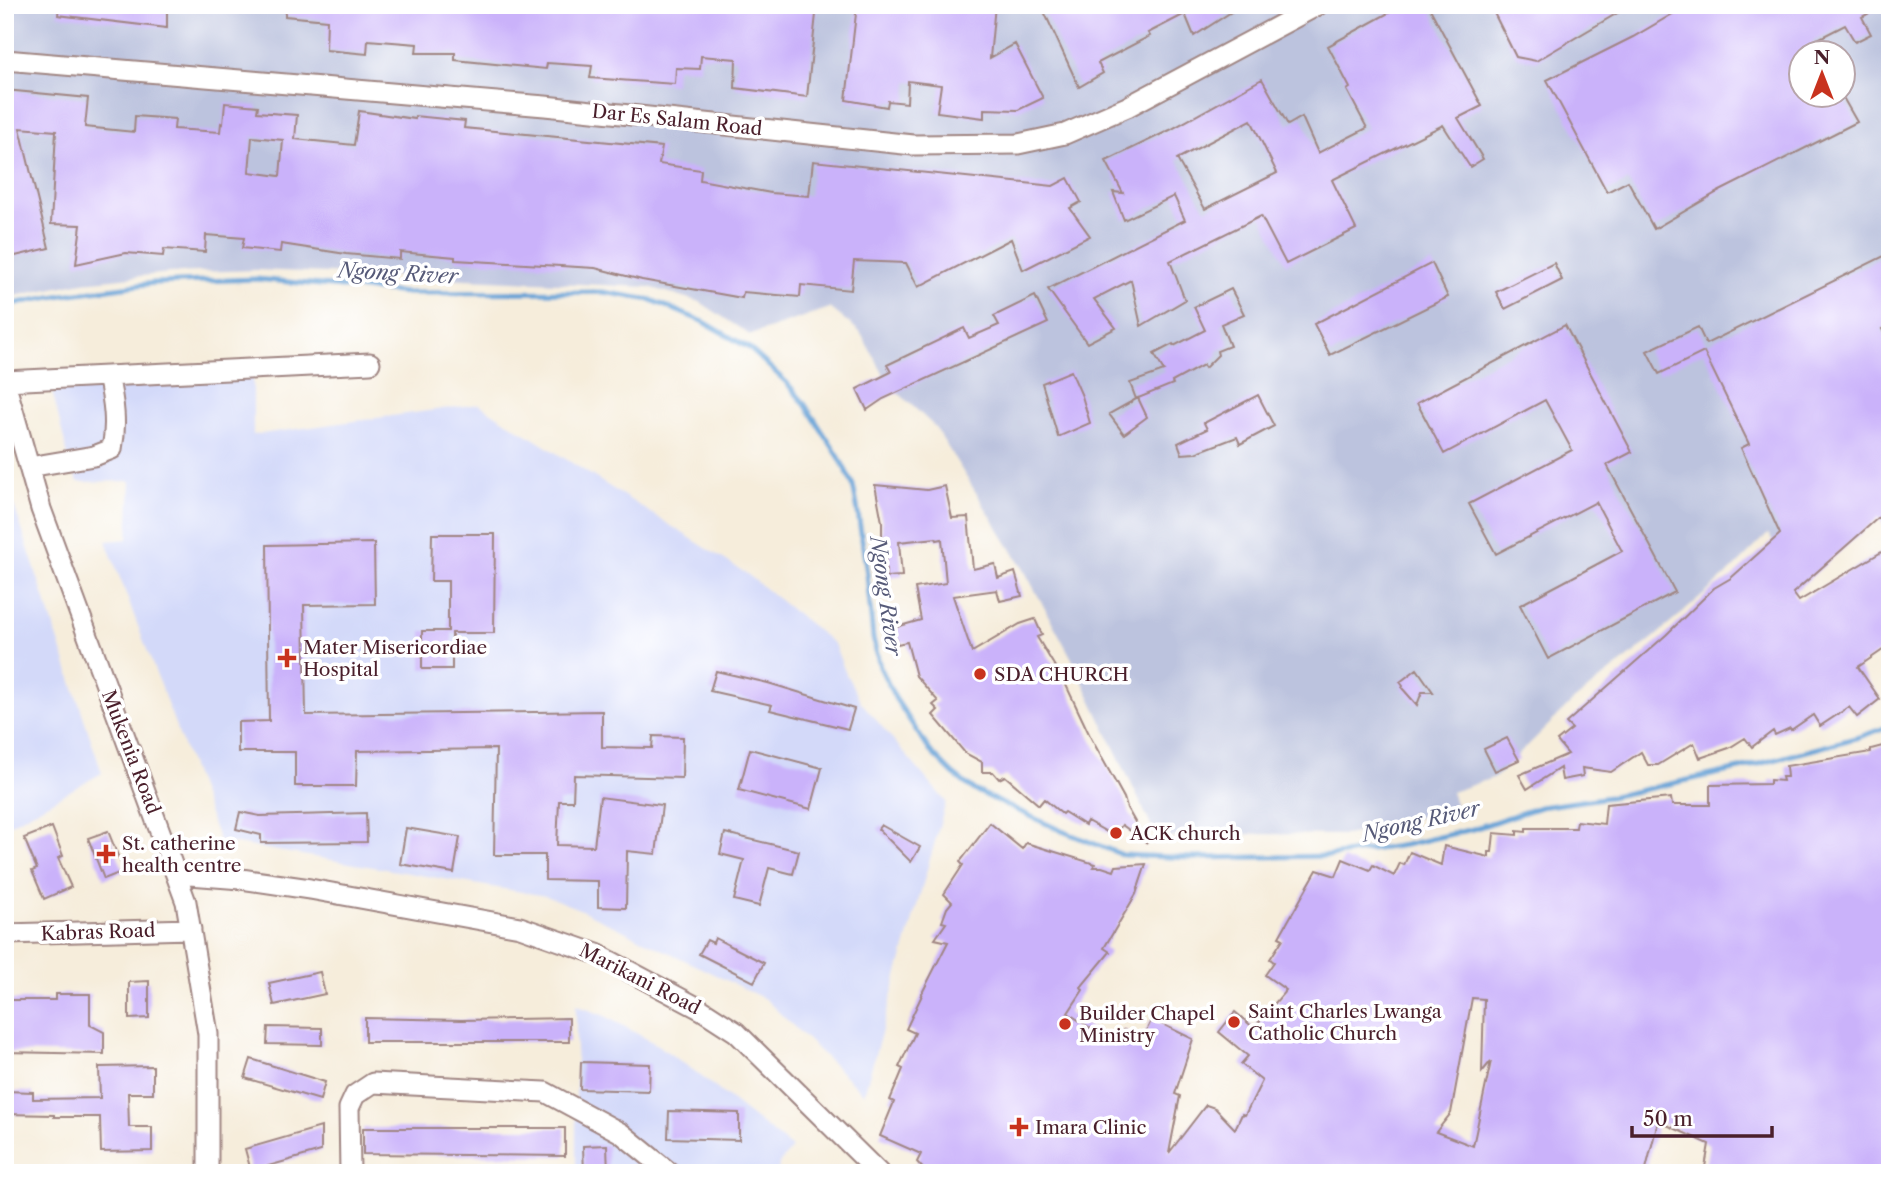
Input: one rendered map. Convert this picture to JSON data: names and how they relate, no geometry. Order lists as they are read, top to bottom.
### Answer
{
  "streets": {
    "street": [
      "Dar Es Salam Road",
      "Mukenia Road",
      "Kabras Road",
      "Marikani Road"
    ]
  },
  "crossings": [
    ["Mukenia Road", "Kabras Road"],
    ["Mukenia Road", "Marikani Road"]
  ],
  "water": ["Ngong River"],
  "places": {
    "health": ["Mater Misericordiae Hospital", "St. catherine health centre", "Imara Clinic"],
    "other": [
      "SDA CHURCH",
      "ACK church",
      "Saint Charles Lwanga Catholic Church",
      "Builder Chapel Ministry"
    ]
  },
  "scale_bar": "50 m",
  "north": "top"
}
